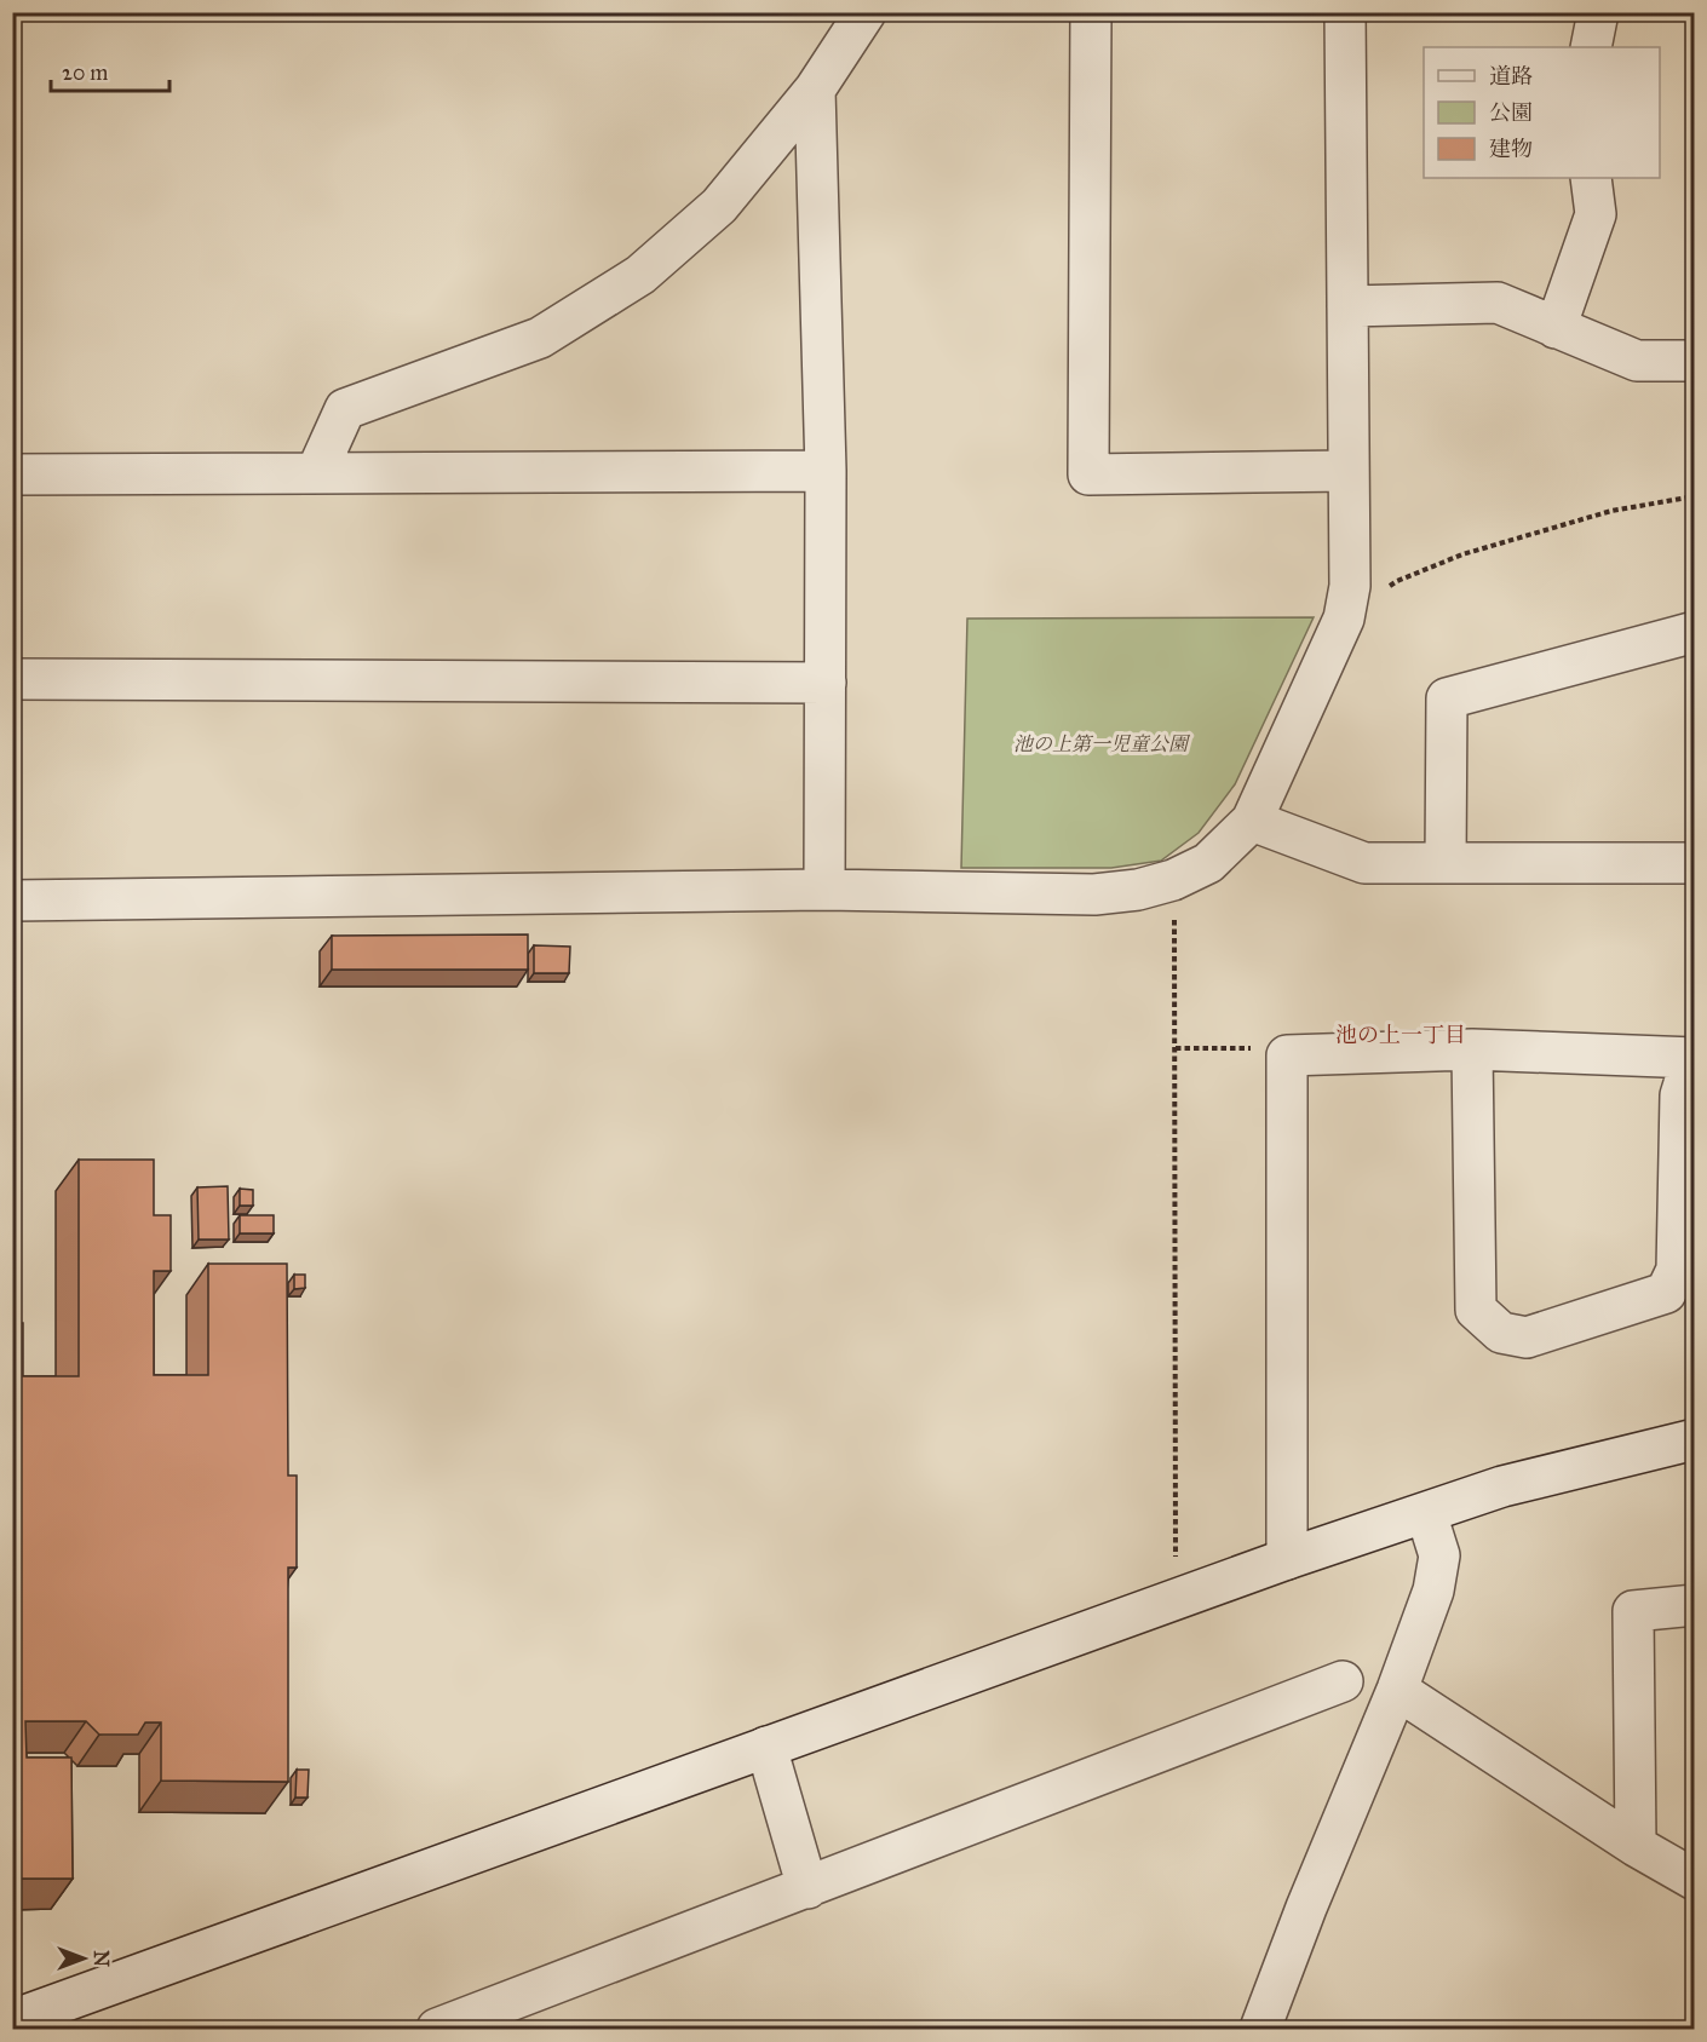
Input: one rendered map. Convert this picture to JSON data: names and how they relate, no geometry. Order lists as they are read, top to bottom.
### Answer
{
  "districts": ["池の上一丁目"],
  "parks": ["池の上第一児童公園"],
  "legend": ["道路", "公園", "建物"],
  "scale_bar": "20 m",
  "north": "right"
}
